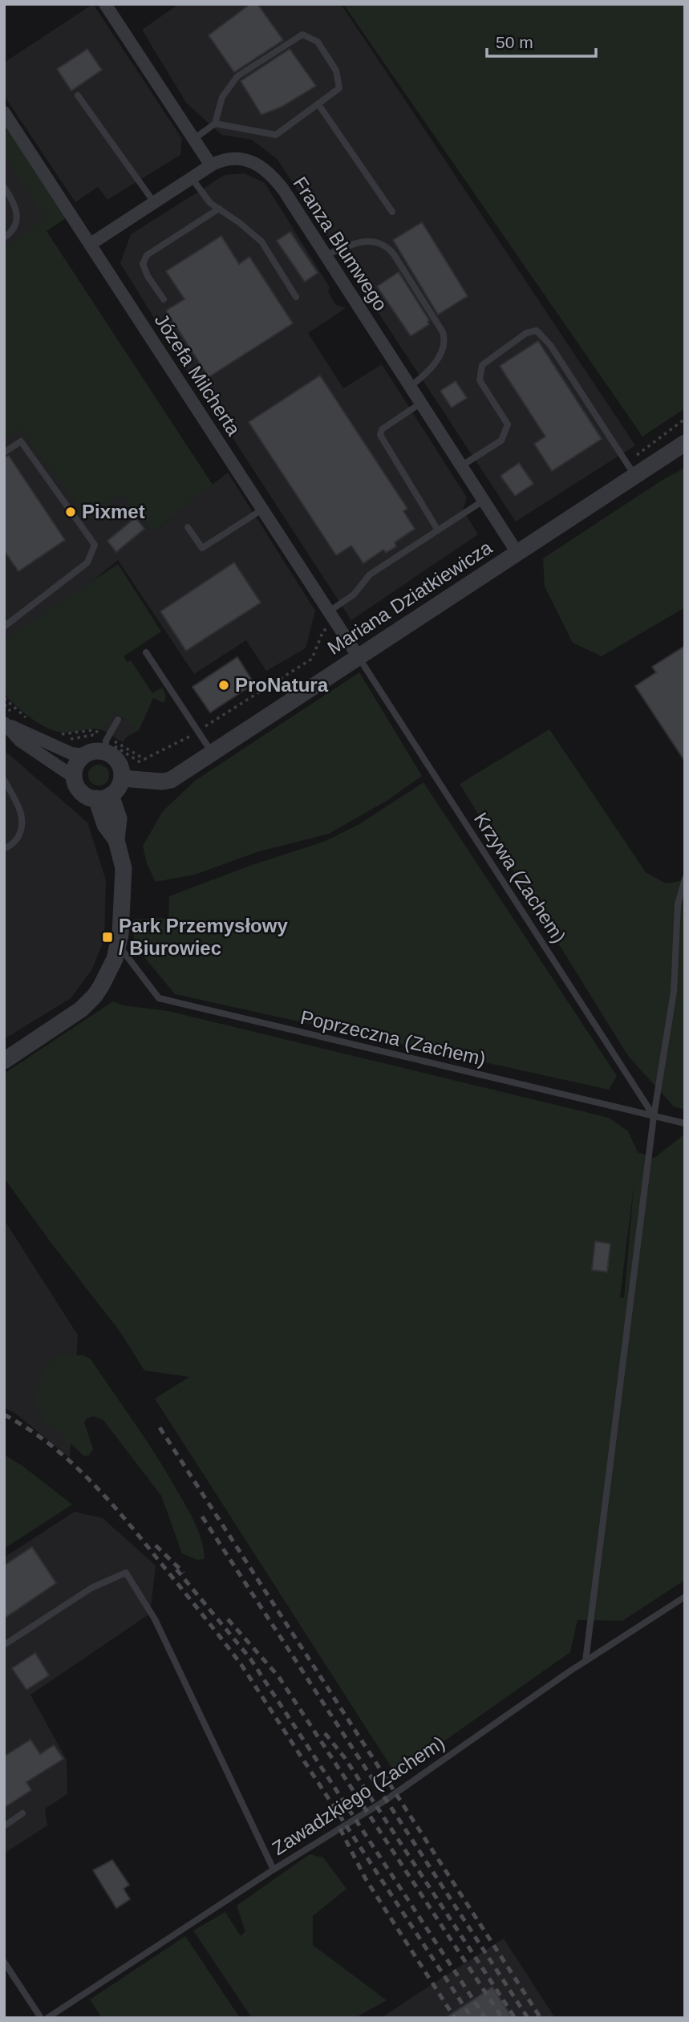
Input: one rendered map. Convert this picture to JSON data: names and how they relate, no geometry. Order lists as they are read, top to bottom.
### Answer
{
  "streets": {
    "street": ["Franza Blumwego", "Józefa Milcherta", "Mariana Dziatkiewicza"],
    "lane": ["Krzywa (Zachem)", "Poprzeczna (Zachem)", "Zawadzkiego (Zachem)"]
  },
  "crossings": [
    ["Franza Blumwego", "Józefa Milcherta"],
    ["Franza Blumwego", "Mariana Dziatkiewicza"],
    ["Józefa Milcherta", "Mariana Dziatkiewicza"],
    ["Józefa Milcherta", "Krzywa (Zachem)"],
    ["Mariana Dziatkiewicza", "Krzywa (Zachem)"],
    ["Krzywa (Zachem)", "Poprzeczna (Zachem)"]
  ],
  "places": {
    "other": ["Pixmet", "ProNatura"],
    "transit": ["Park Przemysłowy / Biurowiec"]
  },
  "scale_bar": "50 m"
}
